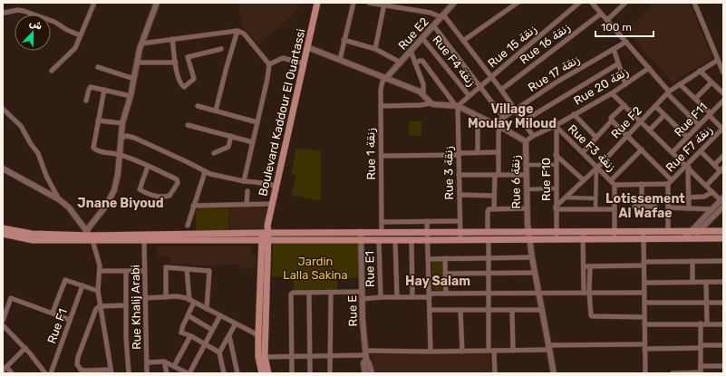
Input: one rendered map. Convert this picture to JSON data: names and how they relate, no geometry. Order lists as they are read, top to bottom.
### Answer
{
  "streets": {
    "main road": ["Boulevard Kaddour El Ouartassi"],
    "street": [
      "Rue E2",
      "Rue 16 زنقة",
      "Rue 15 زنقة",
      "Rue F4 زنقة",
      "Rue 17 زنقة",
      "Rue 20 زنقة",
      "Rue F11",
      "Rue F2",
      "Rue F3 زنقة",
      "Rue F7 زنقة",
      "Rue 1 زنقة",
      "Rue 3 زنقة",
      "Rue F10",
      "Rue 6 زنقة",
      "Rue E1",
      "Rue Khalij Arabi",
      "Rue E",
      "Rue F1"
    ]
  },
  "crossings": [
    ["Rue E2", "Rue F4 زنقة"],
    ["Rue E2", "Rue 1 زنقة"],
    ["Rue 15 زنقة", "Rue F4 زنقة"],
    ["Rue 15 زنقة", "Rue 3 زنقة"],
    ["Rue 15 زنقة", "Rue 6 زنقة"],
    ["Rue 17 زنقة", "Rue 6 زنقة"],
    ["Rue 20 زنقة", "Rue F3 زنقة"],
    ["Rue 20 زنقة", "Rue F10"],
    ["Rue 20 زنقة", "Rue 6 زنقة"],
    ["Rue F2", "Rue F3 زنقة"],
    ["Rue F2", "Rue F10"],
    ["Rue F3 زنقة", "Rue F10"],
    ["Rue 3 زنقة", "Rue 6 زنقة"]
  ],
  "districts": [
    "Village Moulay Miloud",
    "Lotissement Al Wafae",
    "Jnane Biyoud",
    "Hay Salam"
  ],
  "parks": ["Jardin Lalla Sakina"],
  "scale_bar": "100 m",
  "north": "top"
}
